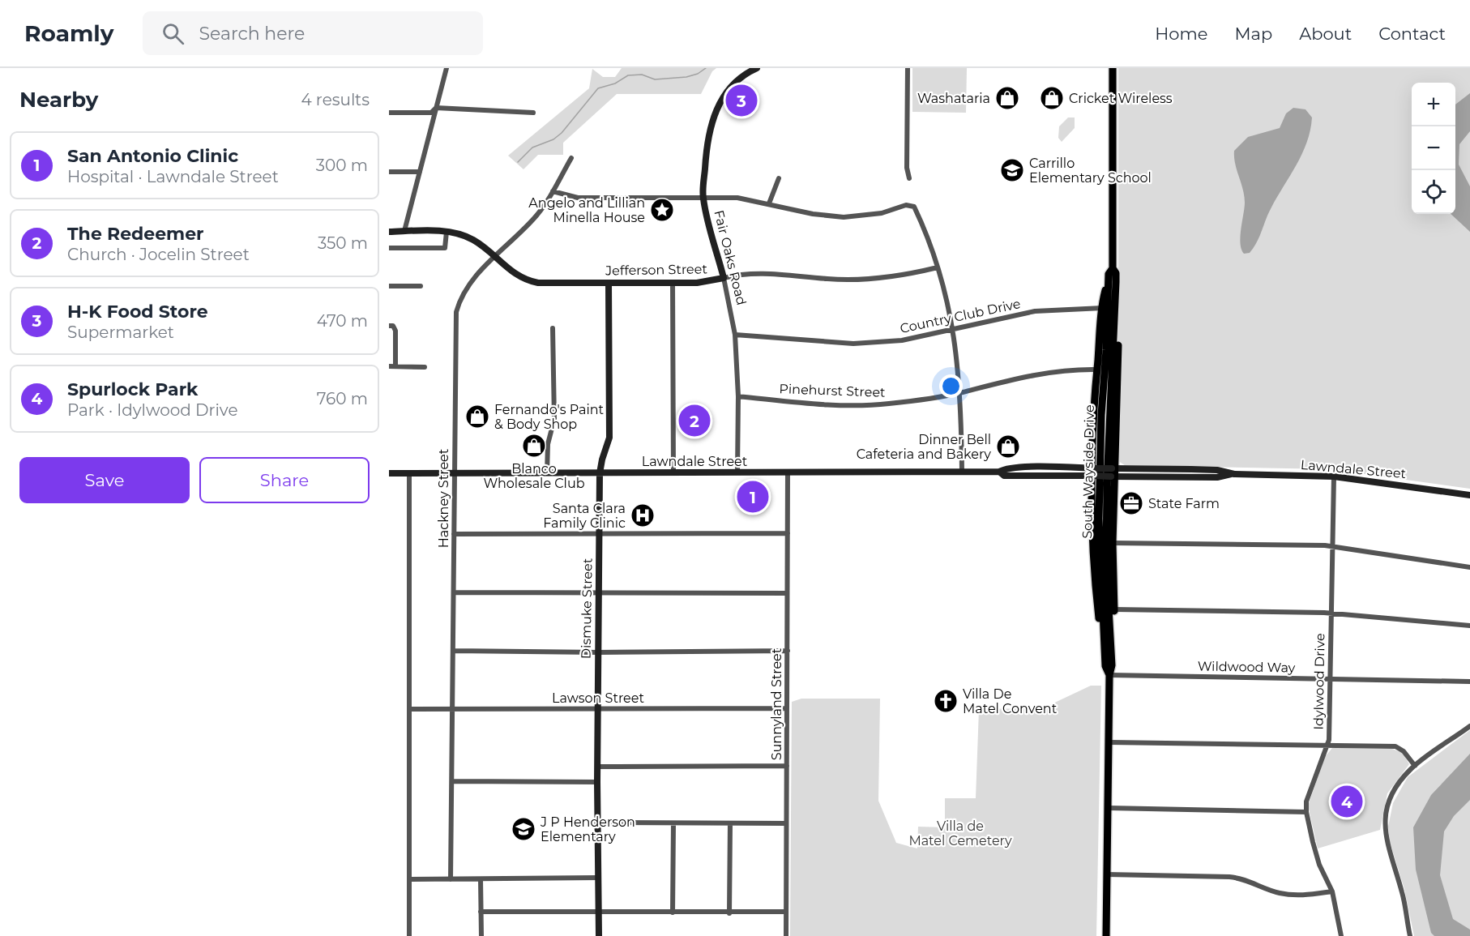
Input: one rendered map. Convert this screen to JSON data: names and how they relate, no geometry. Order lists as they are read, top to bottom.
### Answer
{
  "streets": {
    "main road": [
      "Fair Oaks Road",
      "Jefferson Street",
      "Lawndale Street",
      "South Wayside Drive",
      "Dismuke Street"
    ],
    "street": [
      "Country Club Drive",
      "Pinehurst Street",
      "Hackney Street",
      "Wildwood Way",
      "Idylwood Drive",
      "Lawson Street",
      "Sunnyland Street"
    ]
  },
  "crossings": [
    ["Fair Oaks Road", "Jefferson Street"],
    ["Fair Oaks Road", "Country Club Drive"],
    ["Fair Oaks Road", "Pinehurst Street"],
    ["Fair Oaks Road", "Lawndale Street"],
    ["Jefferson Street", "Hackney Street"],
    ["Jefferson Street", "Dismuke Street"],
    ["Lawndale Street", "Hackney Street"],
    ["Lawndale Street", "Dismuke Street"],
    ["Lawndale Street", "Idylwood Drive"],
    ["Lawndale Street", "Sunnyland Street"],
    ["South Wayside Drive", "Wildwood Way"],
    ["Hackney Street", "Lawson Street"],
    ["Dismuke Street", "Lawson Street"],
    ["Wildwood Way", "Idylwood Drive"],
    ["Lawson Street", "Sunnyland Street"]
  ],
  "parks": ["Villa de Matel Cemetery"],
  "places": {
    "shop": [
      "Washataria",
      "Cricket Wireless",
      "Fernando's Paint & Body Shop",
      "Blanco Wholesale Club",
      "Dinner Bell Cafeteria and Bakery"
    ],
    "school or university": ["Carrillo Elementary School", "J P Henderson Elementary"],
    "place": ["Angelo and Lillian Minella House"],
    "office": ["State Farm"],
    "hospital": ["Santa Clara Family Clinic"],
    "church": ["Villa De Matel Convent"]
  },
  "page": {
    "header": "Roamly",
    "search": "Search here",
    "nav": [
      "Home",
      "Map",
      "About",
      "Contact"
    ],
    "heading": ["Nearby", "4 results"],
    "map_buttons": ["+", "−"],
    "pins": [
      "3",
      "2",
      "1",
      "4"
    ],
    "list": [
      {
        "mark": "1",
        "name": "San Antonio Clinic",
        "note": "Hospital · Lawndale Street",
        "value": "300 m"
      },
      {
        "mark": "2",
        "name": "The Redeemer",
        "note": "Church · Jocelin Street",
        "value": "350 m"
      },
      {
        "mark": "3",
        "name": "H-K Food Store",
        "note": "Supermarket",
        "value": "470 m"
      },
      {
        "mark": "4",
        "name": "Spurlock Park",
        "note": "Park · Idylwood Drive",
        "value": "760 m"
      }
    ],
    "buttons": ["Save", "Share"]
  }
}
